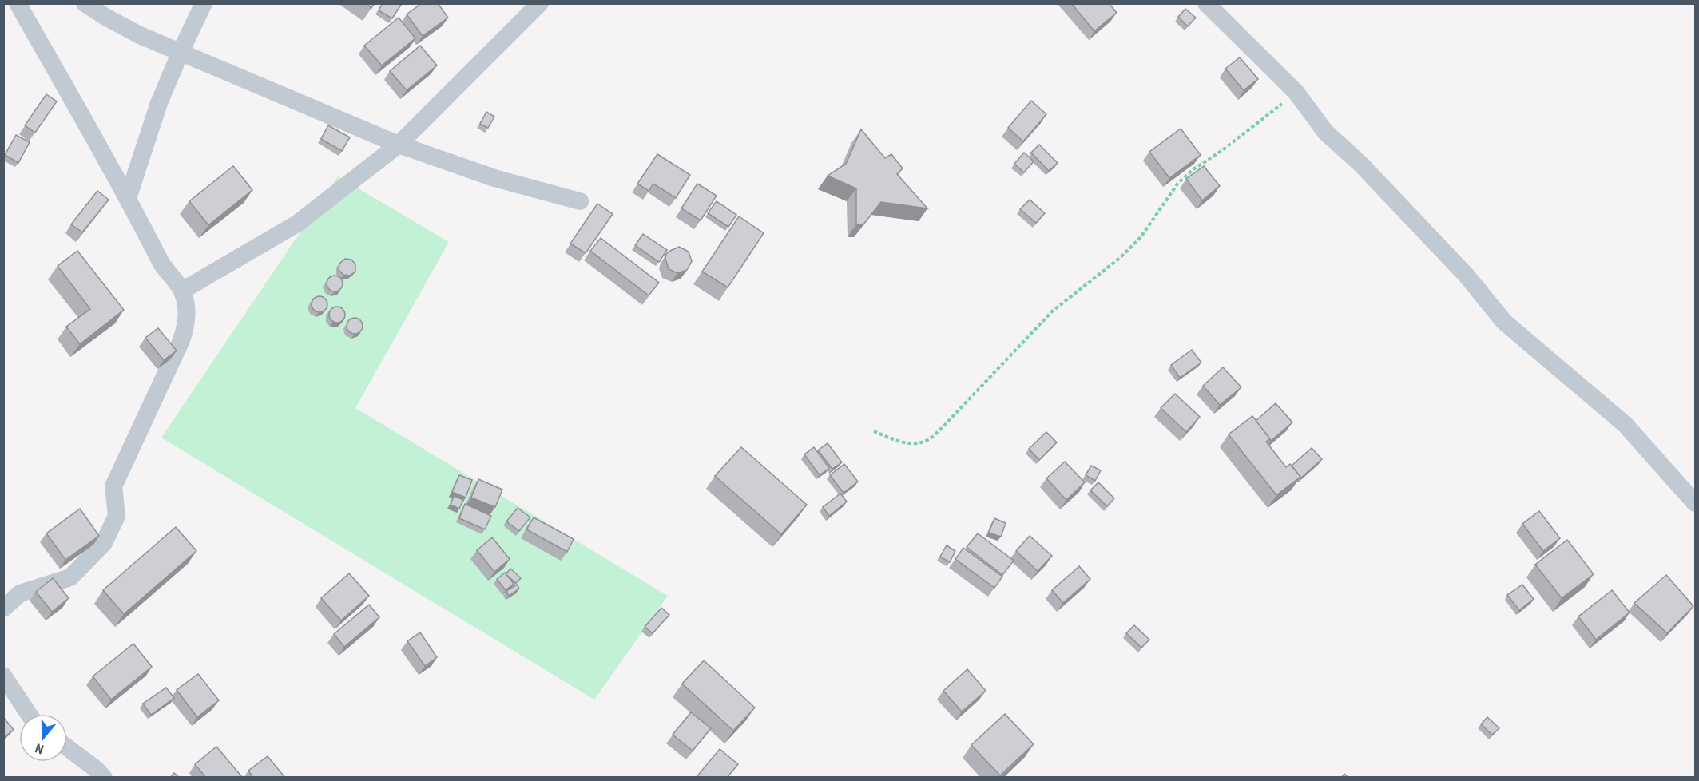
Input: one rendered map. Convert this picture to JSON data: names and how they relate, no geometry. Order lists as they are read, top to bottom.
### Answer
{
  "north": "bottom"
}
